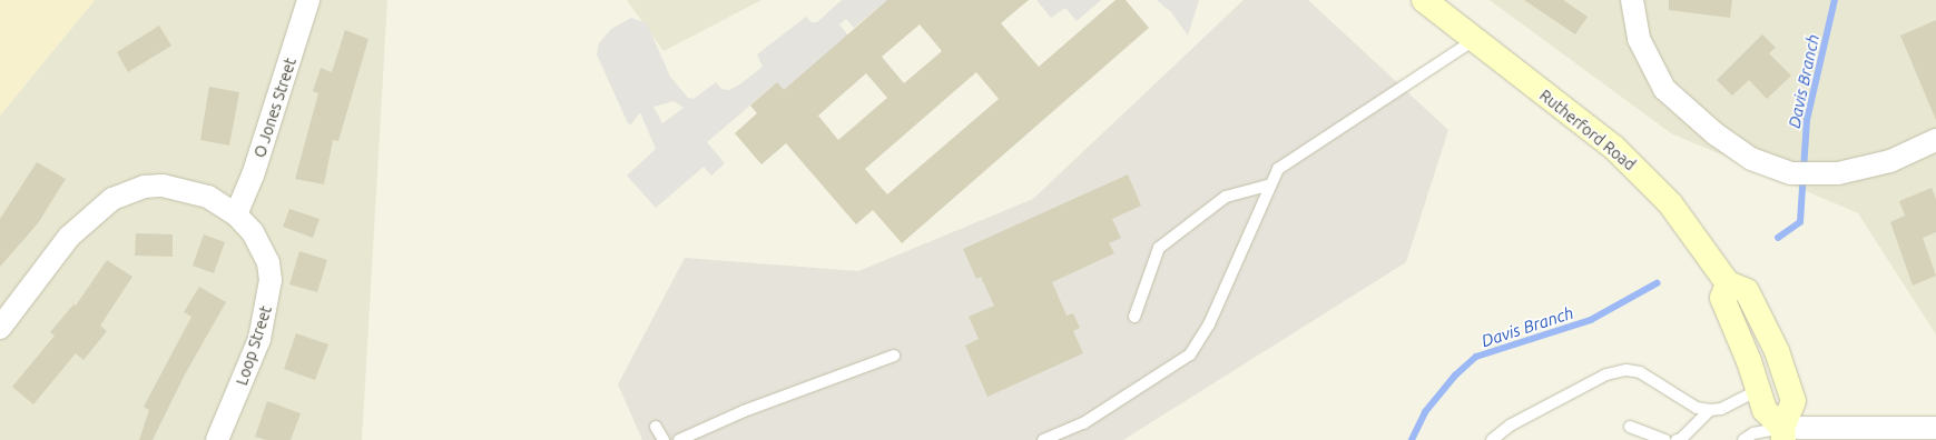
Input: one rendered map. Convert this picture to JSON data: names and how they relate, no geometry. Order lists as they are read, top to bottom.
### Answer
{
  "streets": {
    "street": ["O Jones Street", "Rutherford Road", "Loop Street"]
  },
  "crossings": [
    ["O Jones Street", "Loop Street"]
  ],
  "water": ["Davis Branch"]
}
